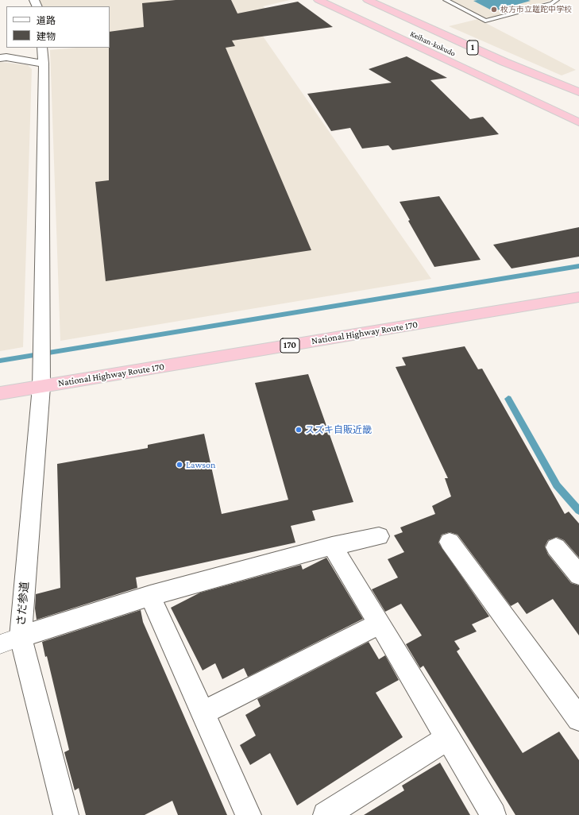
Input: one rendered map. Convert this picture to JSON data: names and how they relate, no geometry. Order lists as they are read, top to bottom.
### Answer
{
  "streets": {
    "highway": [
      "Keihan-kokudo",
      "1",
      "National Highway Route 170",
      "170"
    ],
    "street": ["さだ参道"]
  },
  "crossings": [
    ["National Highway Route 170", "さだ参道"]
  ],
  "places": ["枚方市立蹉跎中学校", "スズキ自販近畿", "Lawson"],
  "legend": ["道路", "建物"]
}
